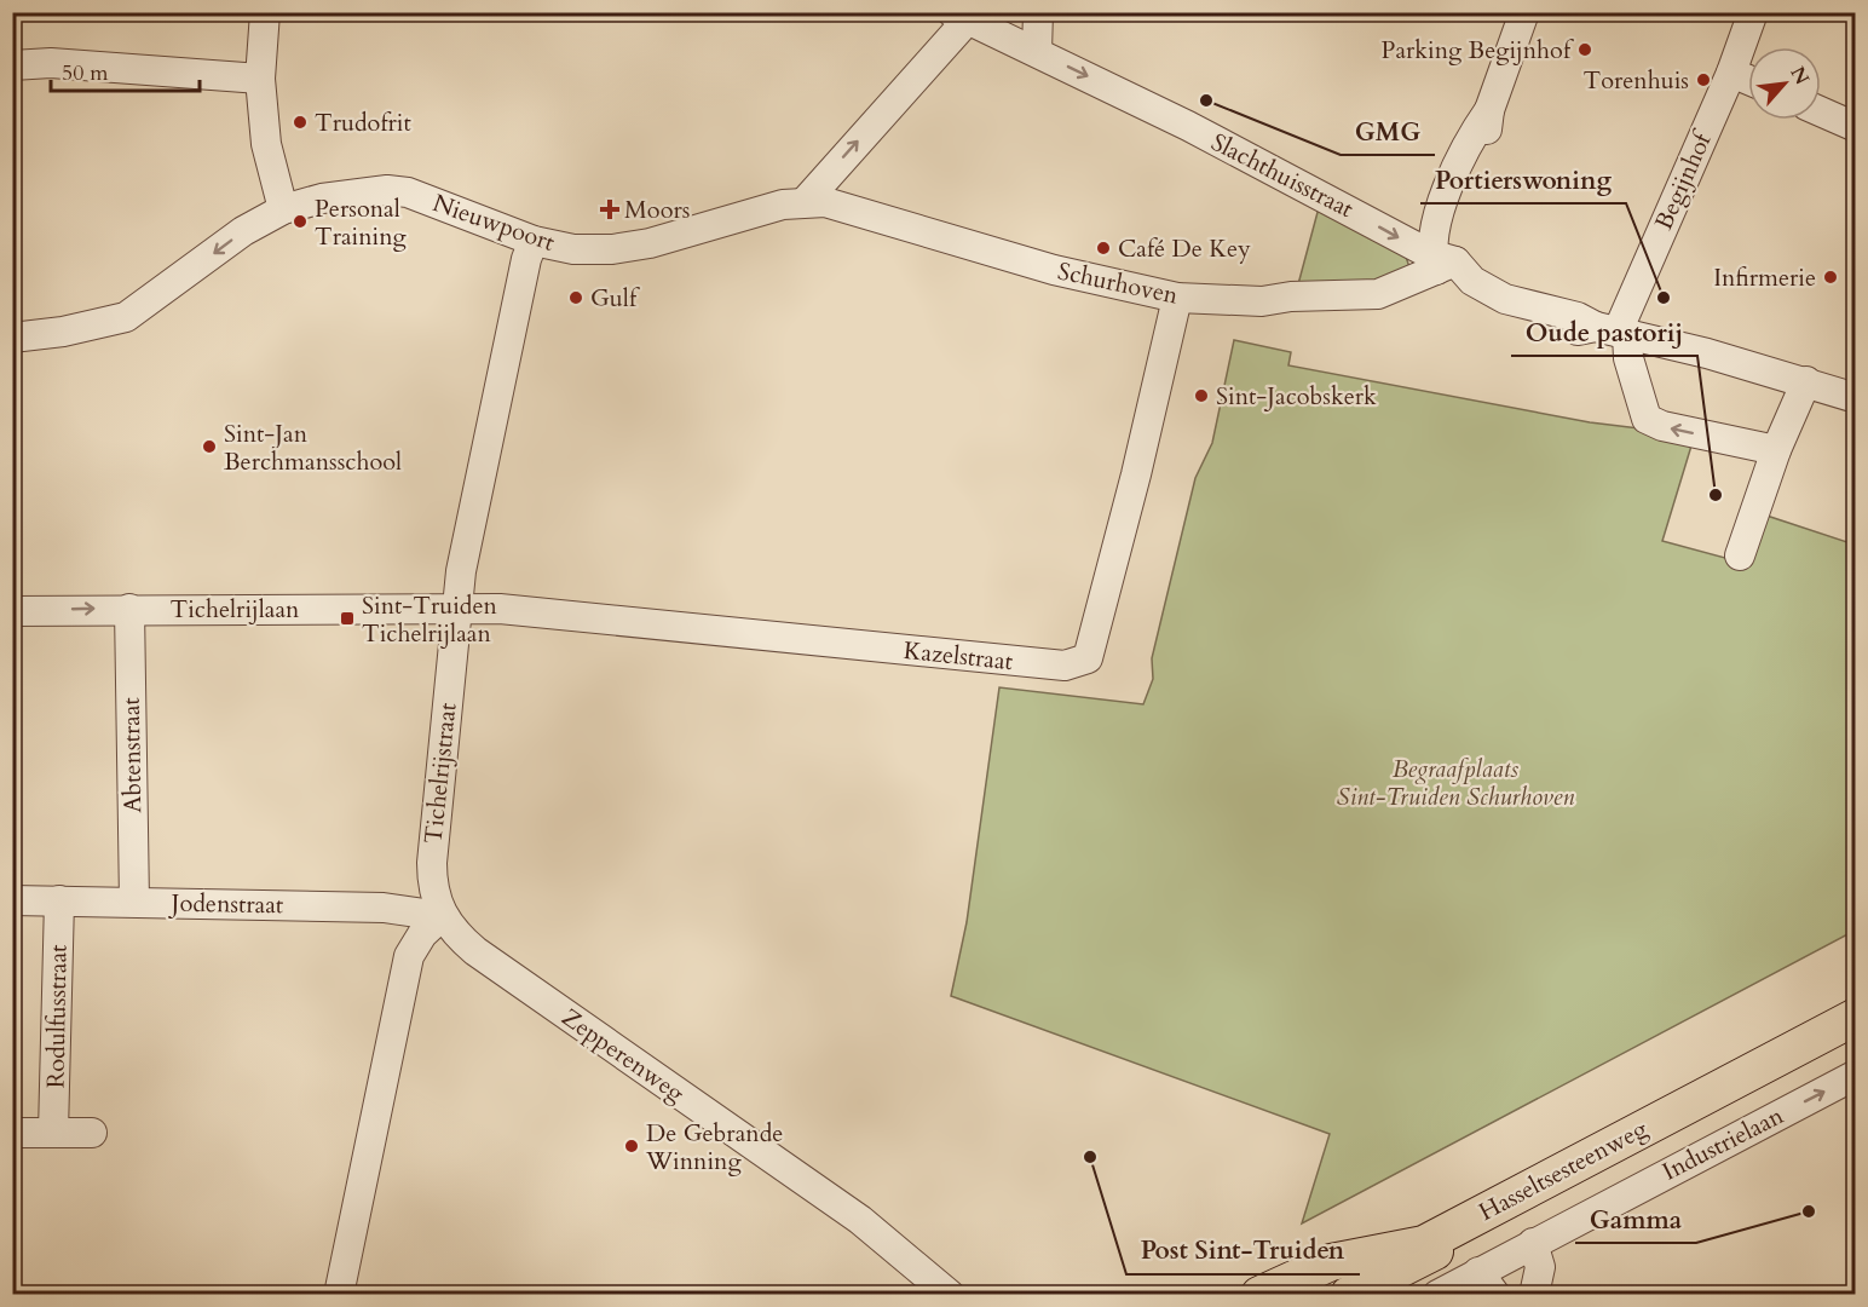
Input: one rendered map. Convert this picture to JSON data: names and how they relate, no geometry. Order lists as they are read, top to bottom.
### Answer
{
  "streets": {
    "main road": ["Hasseltsesteenweg"],
    "street": [
      "Slachthuisstraat",
      "Begijnhof",
      "Nieuwpoort",
      "Schurhoven",
      "Tichelrijlaan",
      "Kazelstraat",
      "Abtenstraat",
      "Tichelrijstraat",
      "Jodenstraat",
      "Rodulfusstraat",
      "Zepperenweg",
      "Industrielaan"
    ]
  },
  "crossings": [
    ["Slachthuisstraat", "Schurhoven"],
    ["Nieuwpoort", "Schurhoven"],
    ["Nieuwpoort", "Tichelrijstraat"],
    ["Schurhoven", "Kazelstraat"],
    ["Tichelrijlaan", "Kazelstraat"],
    ["Tichelrijlaan", "Abtenstraat"],
    ["Tichelrijlaan", "Tichelrijstraat"],
    ["Kazelstraat", "Tichelrijstraat"],
    ["Abtenstraat", "Jodenstraat"],
    ["Tichelrijstraat", "Jodenstraat"],
    ["Tichelrijstraat", "Zepperenweg"],
    ["Jodenstraat", "Rodulfusstraat"],
    ["Jodenstraat", "Zepperenweg"]
  ],
  "one_way": ["Slachthuisstraat", "Nieuwpoort", "Industrielaan"],
  "parks": ["Begraafplaats Sint-Truiden Schurhoven"],
  "places": {
    "other": [
      "Parking Begijnhof",
      "Torenhuis",
      "GMG",
      "Trudofrit",
      "Personal Training",
      "Café De Key",
      "Infirmerie",
      "Gulf",
      "Portierswoning",
      "Sint-Jacobskerk",
      "Sint-Jan Berchmansschool",
      "Oude pastorij",
      "De Gebrande Winning",
      "Post Sint-Truiden",
      "Gamma"
    ],
    "health": ["Moors"],
    "transit": ["Sint-Truiden Tichelrijlaan"]
  },
  "scale_bar": "50 m",
  "north": "top right"
}
